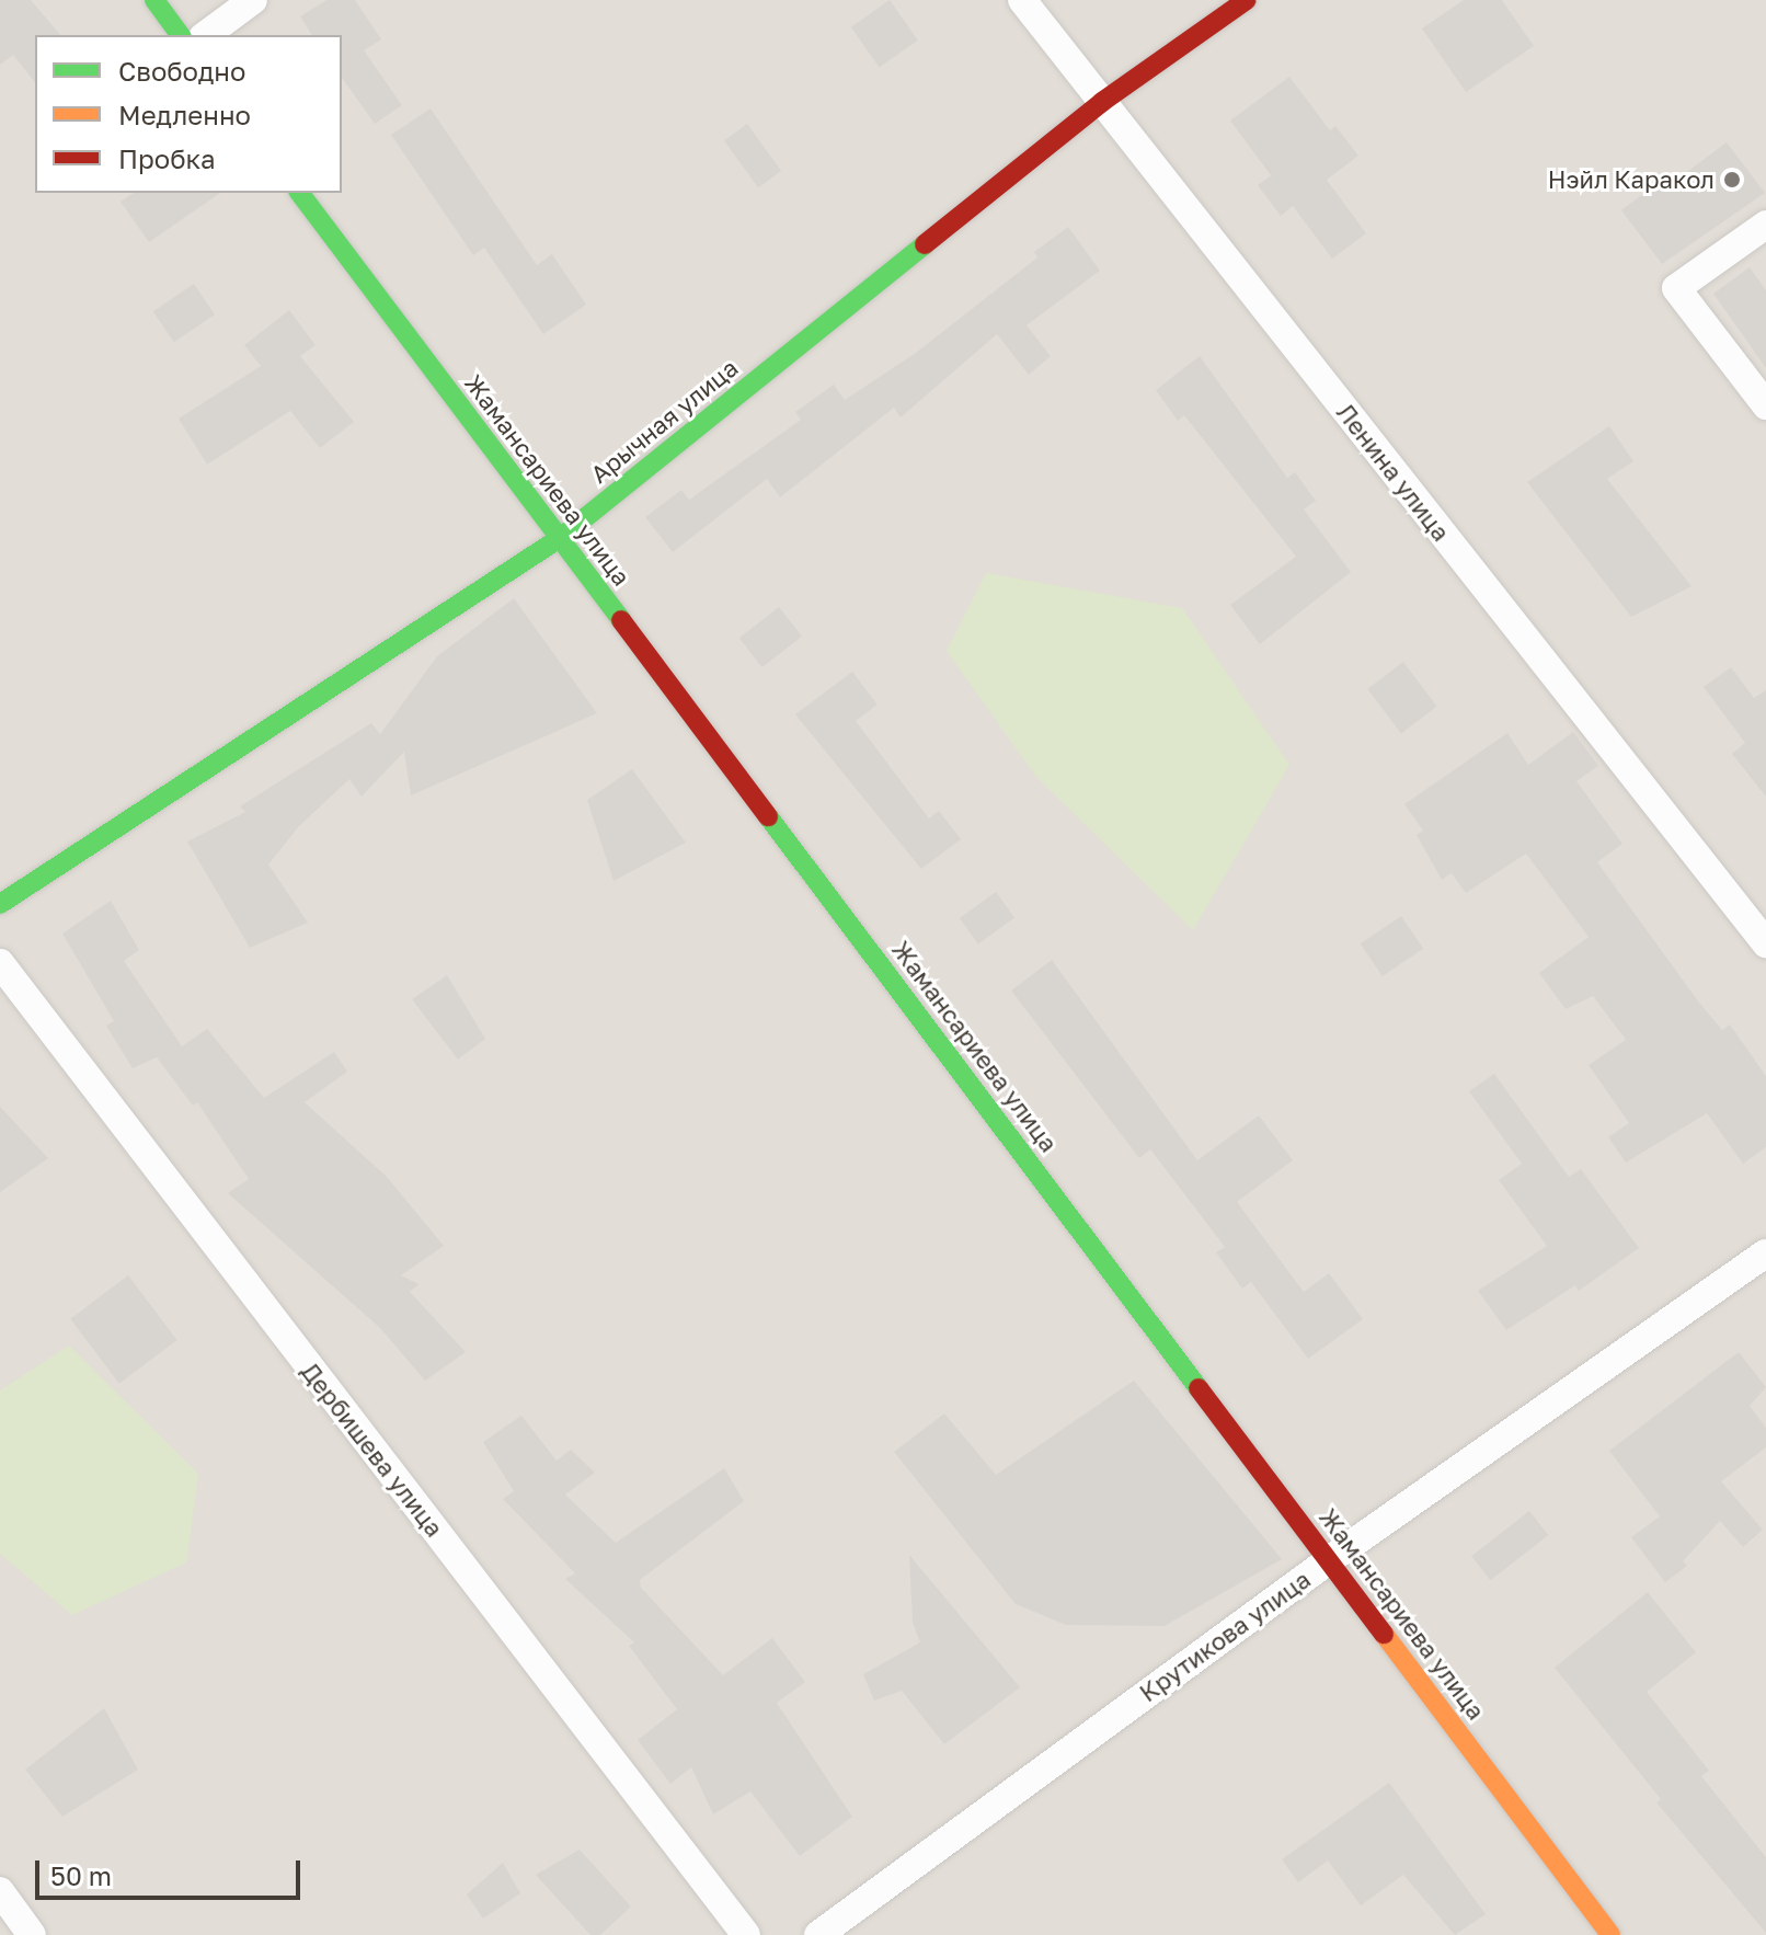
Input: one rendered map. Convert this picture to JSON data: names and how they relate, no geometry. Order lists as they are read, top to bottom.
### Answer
{
  "streets": {
    "street": [
      "Арычная улица",
      "Ленина улица",
      "Жамансариева улица",
      "Дербишева улица",
      "Крутикова улица"
    ]
  },
  "crossings": [
    ["Арычная улица", "Ленина улица"],
    ["Арычная улица", "Жамансариева улица"],
    ["Жамансариева улица", "Крутикова улица"]
  ],
  "places": ["Нэйл Каракол"],
  "legend": ["Свободно", "Медленно", "Пробка"],
  "scale_bar": "50 m"
}
